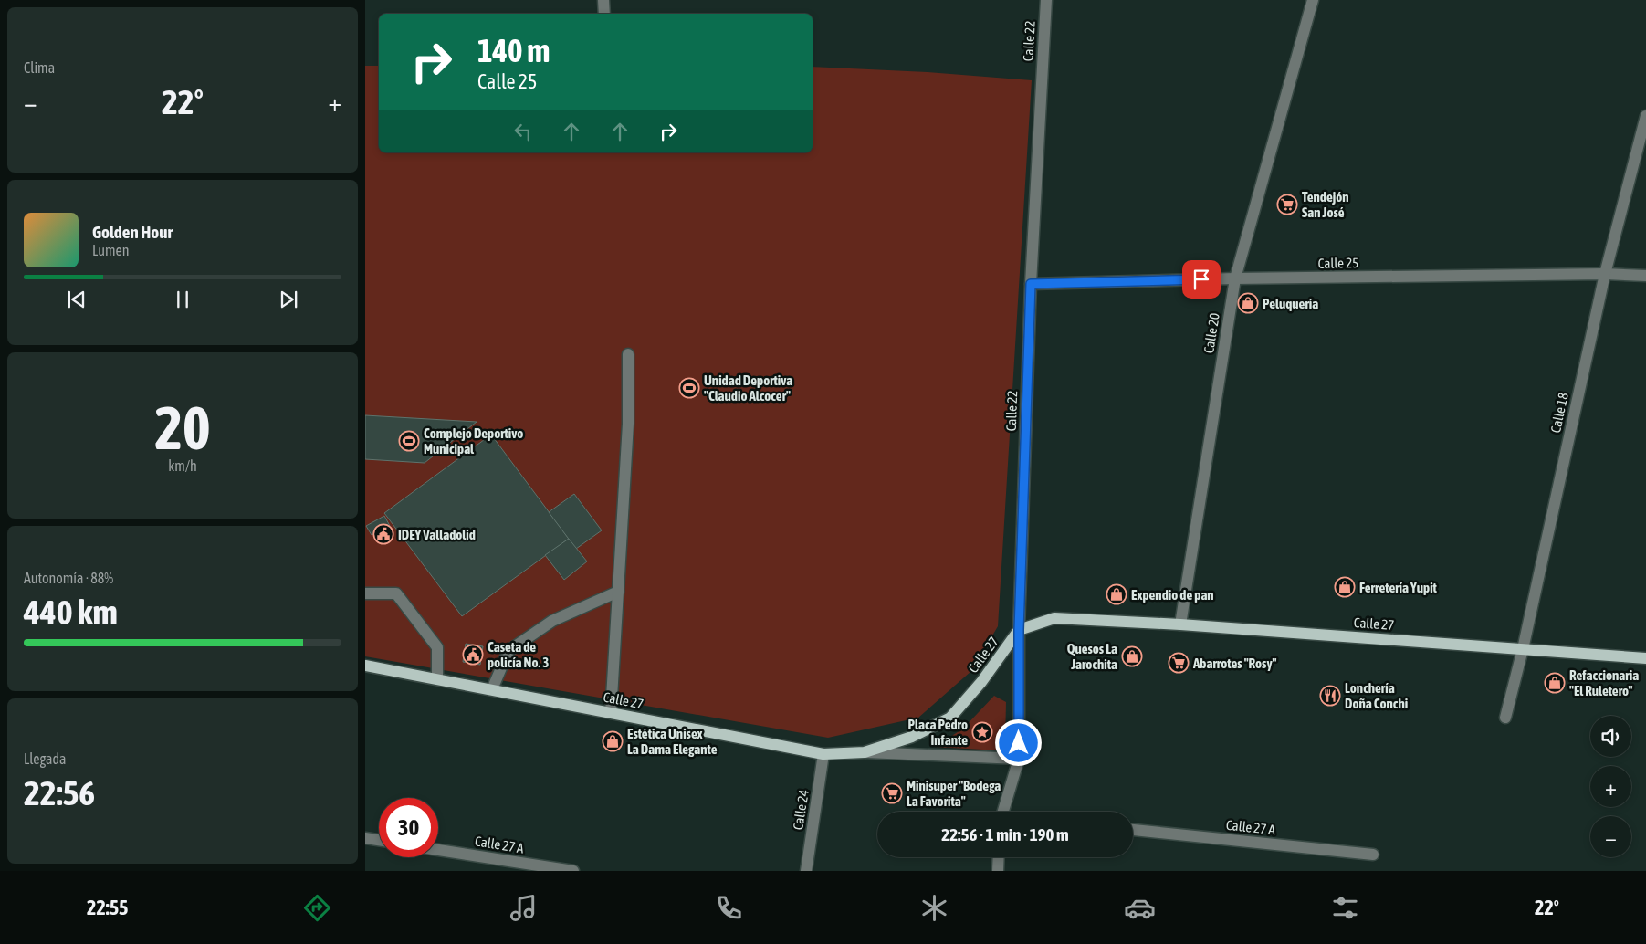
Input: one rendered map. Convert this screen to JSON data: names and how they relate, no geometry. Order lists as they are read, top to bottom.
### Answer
{
  "streets": {
    "main road": ["Calle 27"],
    "street": [
      "Calle 22",
      "Calle 25",
      "Calle 20",
      "Calle 18",
      "Calle 24",
      "Calle 27 A"
    ]
  },
  "crossings": [
    ["Calle 22", "Calle 25"],
    ["Calle 22", "Calle 27"],
    ["Calle 25", "Calle 20"],
    ["Calle 25", "Calle 18"],
    ["Calle 20", "Calle 27"],
    ["Calle 18", "Calle 27"],
    ["Calle 27", "Calle 24"]
  ],
  "places": {
    "supermarket": ["Tendejón San José", "Abarrotes \"Rosy\"", "Minisuper \"Bodega La Favorita\""],
    "shop": [
      "Peluquería",
      "Ferretería Yupit",
      "Expendio de pan",
      "Quesos La Jarochita",
      "Refaccionaria \"El Ruletero\"",
      "Estética Unisex La Dama Elegante"
    ],
    "sports": ["Unidad Deportiva \"Claudio Alcocer\"", "Complejo Deportivo Municipal"],
    "public building": ["IDEY Valladolid", "Caseta de policía No. 3"],
    "restaurant": ["Lonchería Doña Conchi"],
    "place": ["Placa Pedro Infante"]
  },
  "page": {
    "tile": [
      "Clima",
      ["20", "km/h"],
      ["Autonomía · 88%", "440 km"],
      ["Llegada", "22:56"]
    ],
    "turn": ["140 m", "Calle 25"],
    "heat": ["−", "22°", "+"],
    "song": ["Golden Hour", "Lumen"],
    "map_buttons": ["+", "−"],
    "limit": "30",
    "trip": "22:56 · 1 min · 190 m",
    "tabs": ["22:55", "22°"]
  }
}
